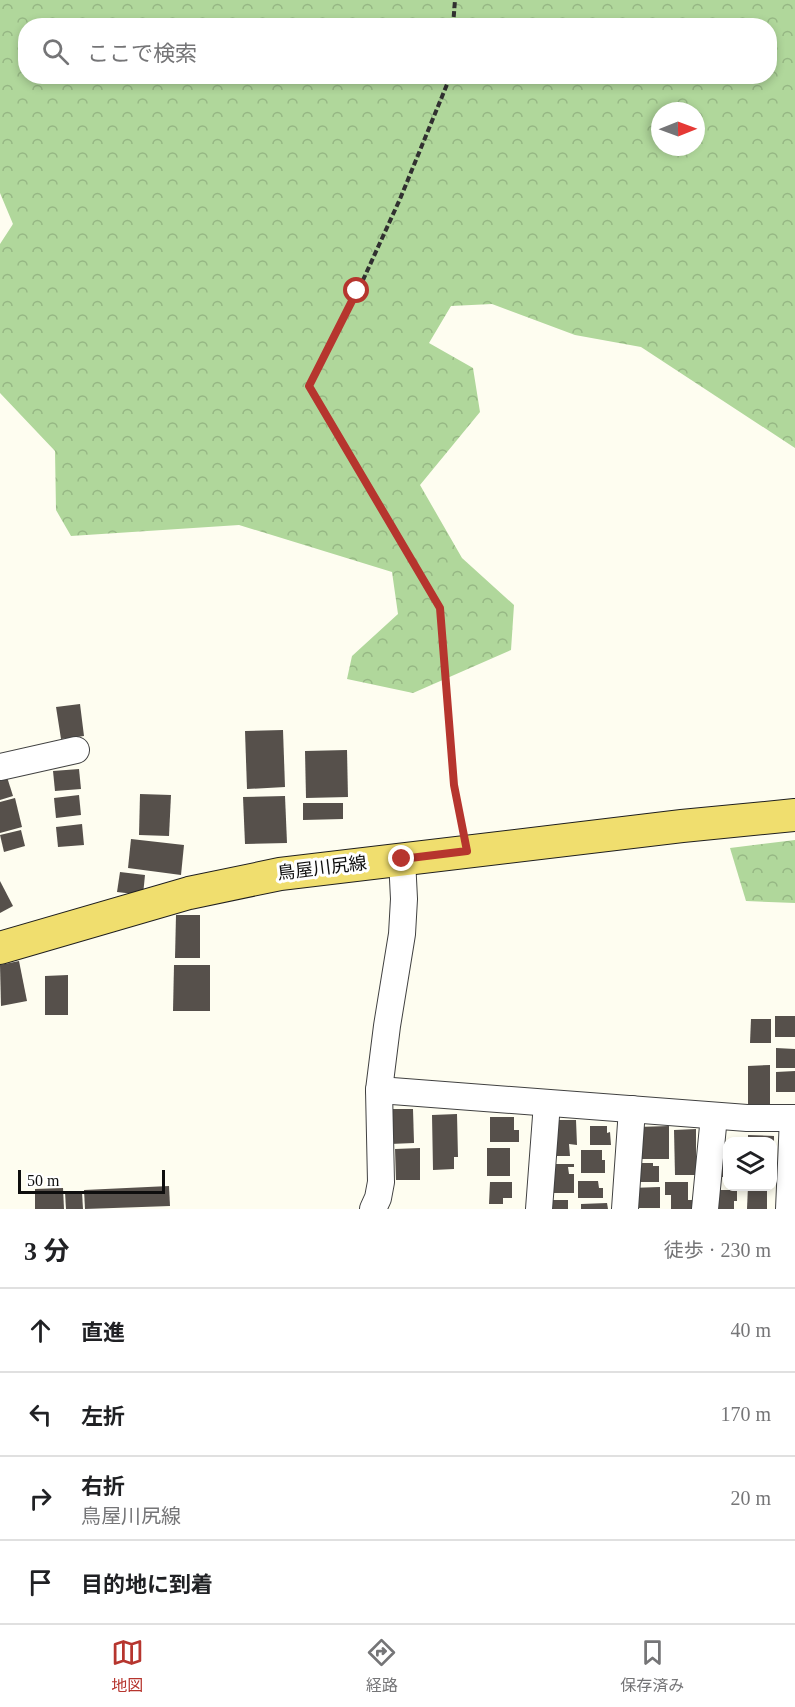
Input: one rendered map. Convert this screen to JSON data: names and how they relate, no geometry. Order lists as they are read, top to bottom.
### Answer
{
  "streets": {
    "main road": ["鳥屋川尻線"]
  },
  "scale_bar": "50 m",
  "north": "right",
  "page": {
    "search": "ここで検索",
    "scale": "50 m",
    "heading": ["3 分", "徒歩 · 230 m"],
    "list": [
      ["直進", "40 m"],
      ["左折", "170 m"],
      ["右折", "鳥屋川尻線", "20 m"],
      "目的地に到着"
    ],
    "nav": ["地図", "経路", "保存済み"]
  }
}
